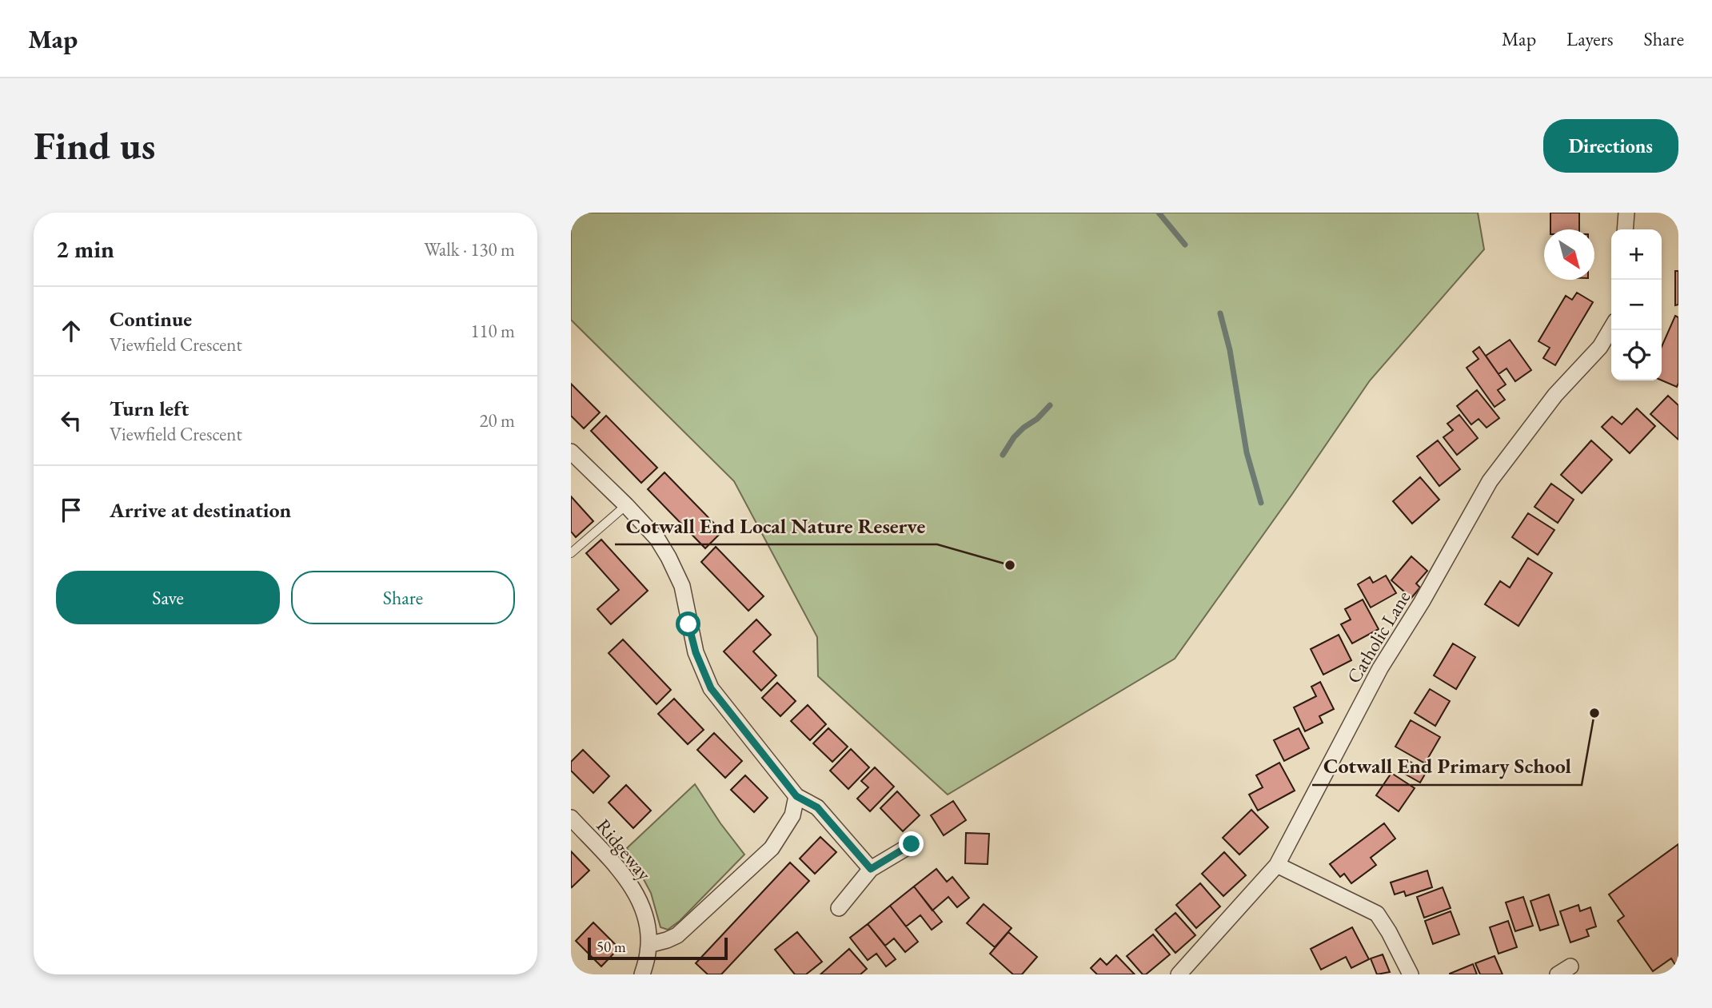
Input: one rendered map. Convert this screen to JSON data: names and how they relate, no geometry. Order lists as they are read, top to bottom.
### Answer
{
  "streets": {
    "street": ["Catholic Lane", "Ridgeway"]
  },
  "places": ["Cotwall End Local Nature Reserve", "Cotwall End Primary School"],
  "scale_bar": "50 m",
  "north": "bottom right",
  "page": {
    "header": "Map",
    "nav": ["Map", "Layers", "Share"],
    "buttons": [
      "Directions",
      ["Save", "Share"]
    ],
    "title": "Find us",
    "heading": ["2 min", "Walk · 130 m"],
    "map_buttons": ["+", "−"],
    "list": [
      ["Continue", "Viewfield Crescent", "110 m"],
      ["Turn left", "Viewfield Crescent", "20 m"],
      "Arrive at destination"
    ],
    "scale": "50 m"
  }
}
